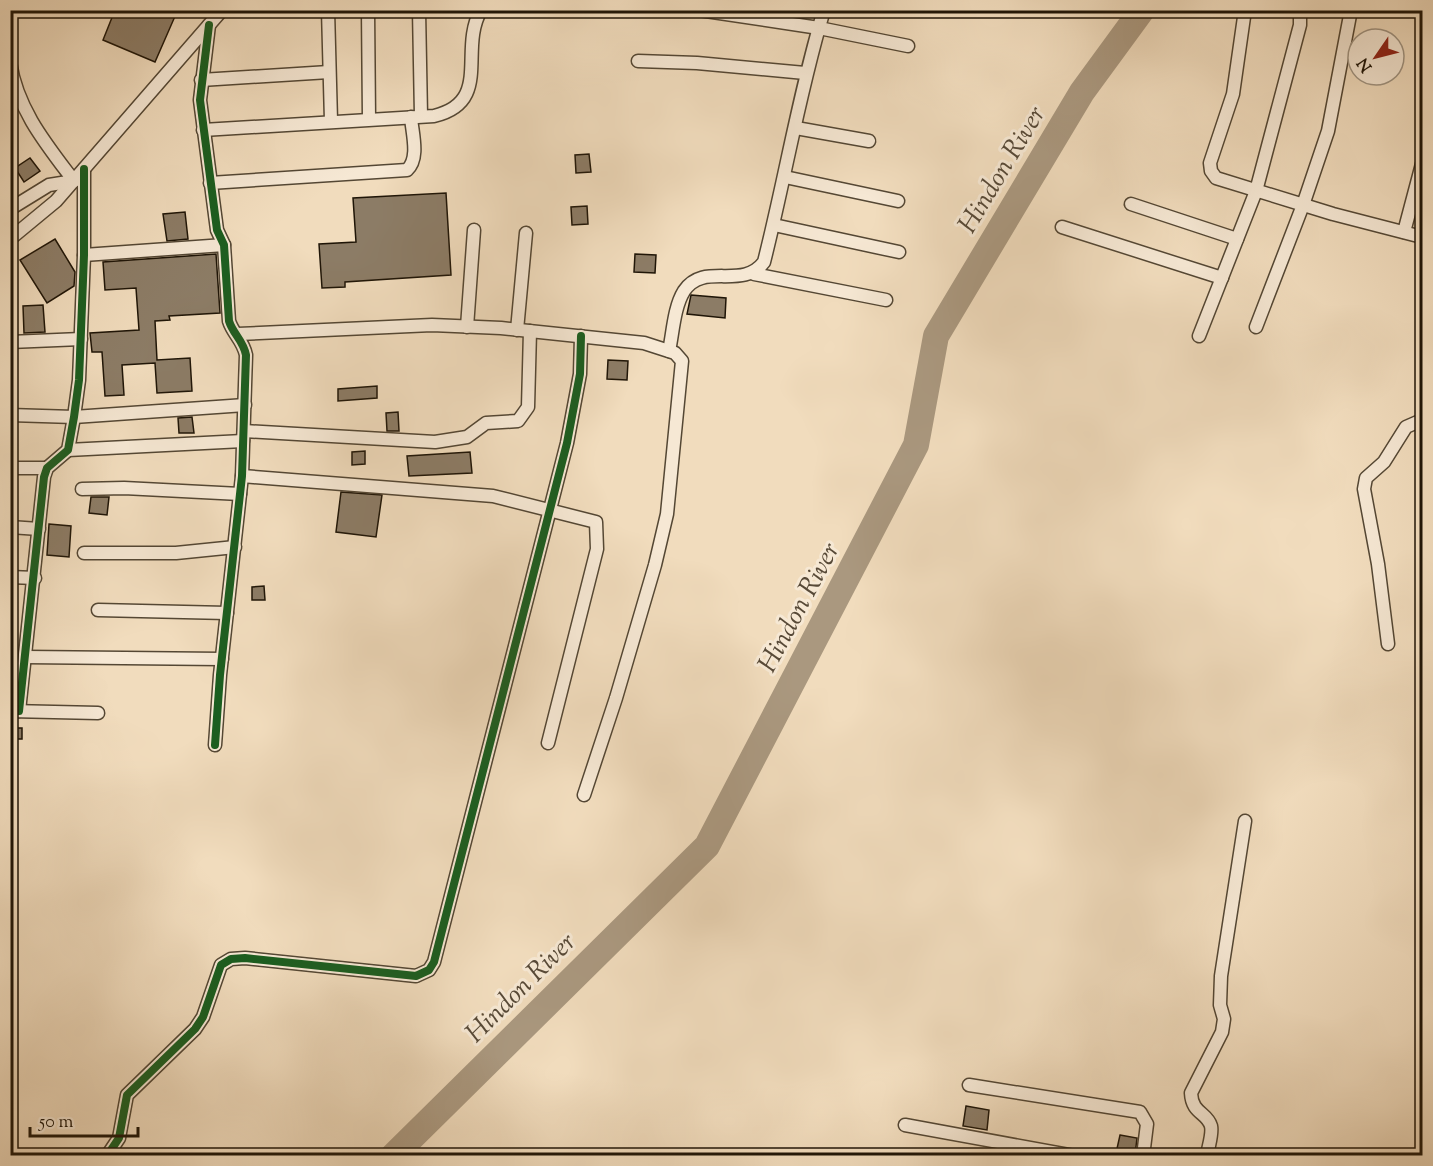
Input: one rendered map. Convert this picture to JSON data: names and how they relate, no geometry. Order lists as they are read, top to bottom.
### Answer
{
  "water": ["Hindon River"],
  "scale_bar": "50 m",
  "north": "bottom left"
}
